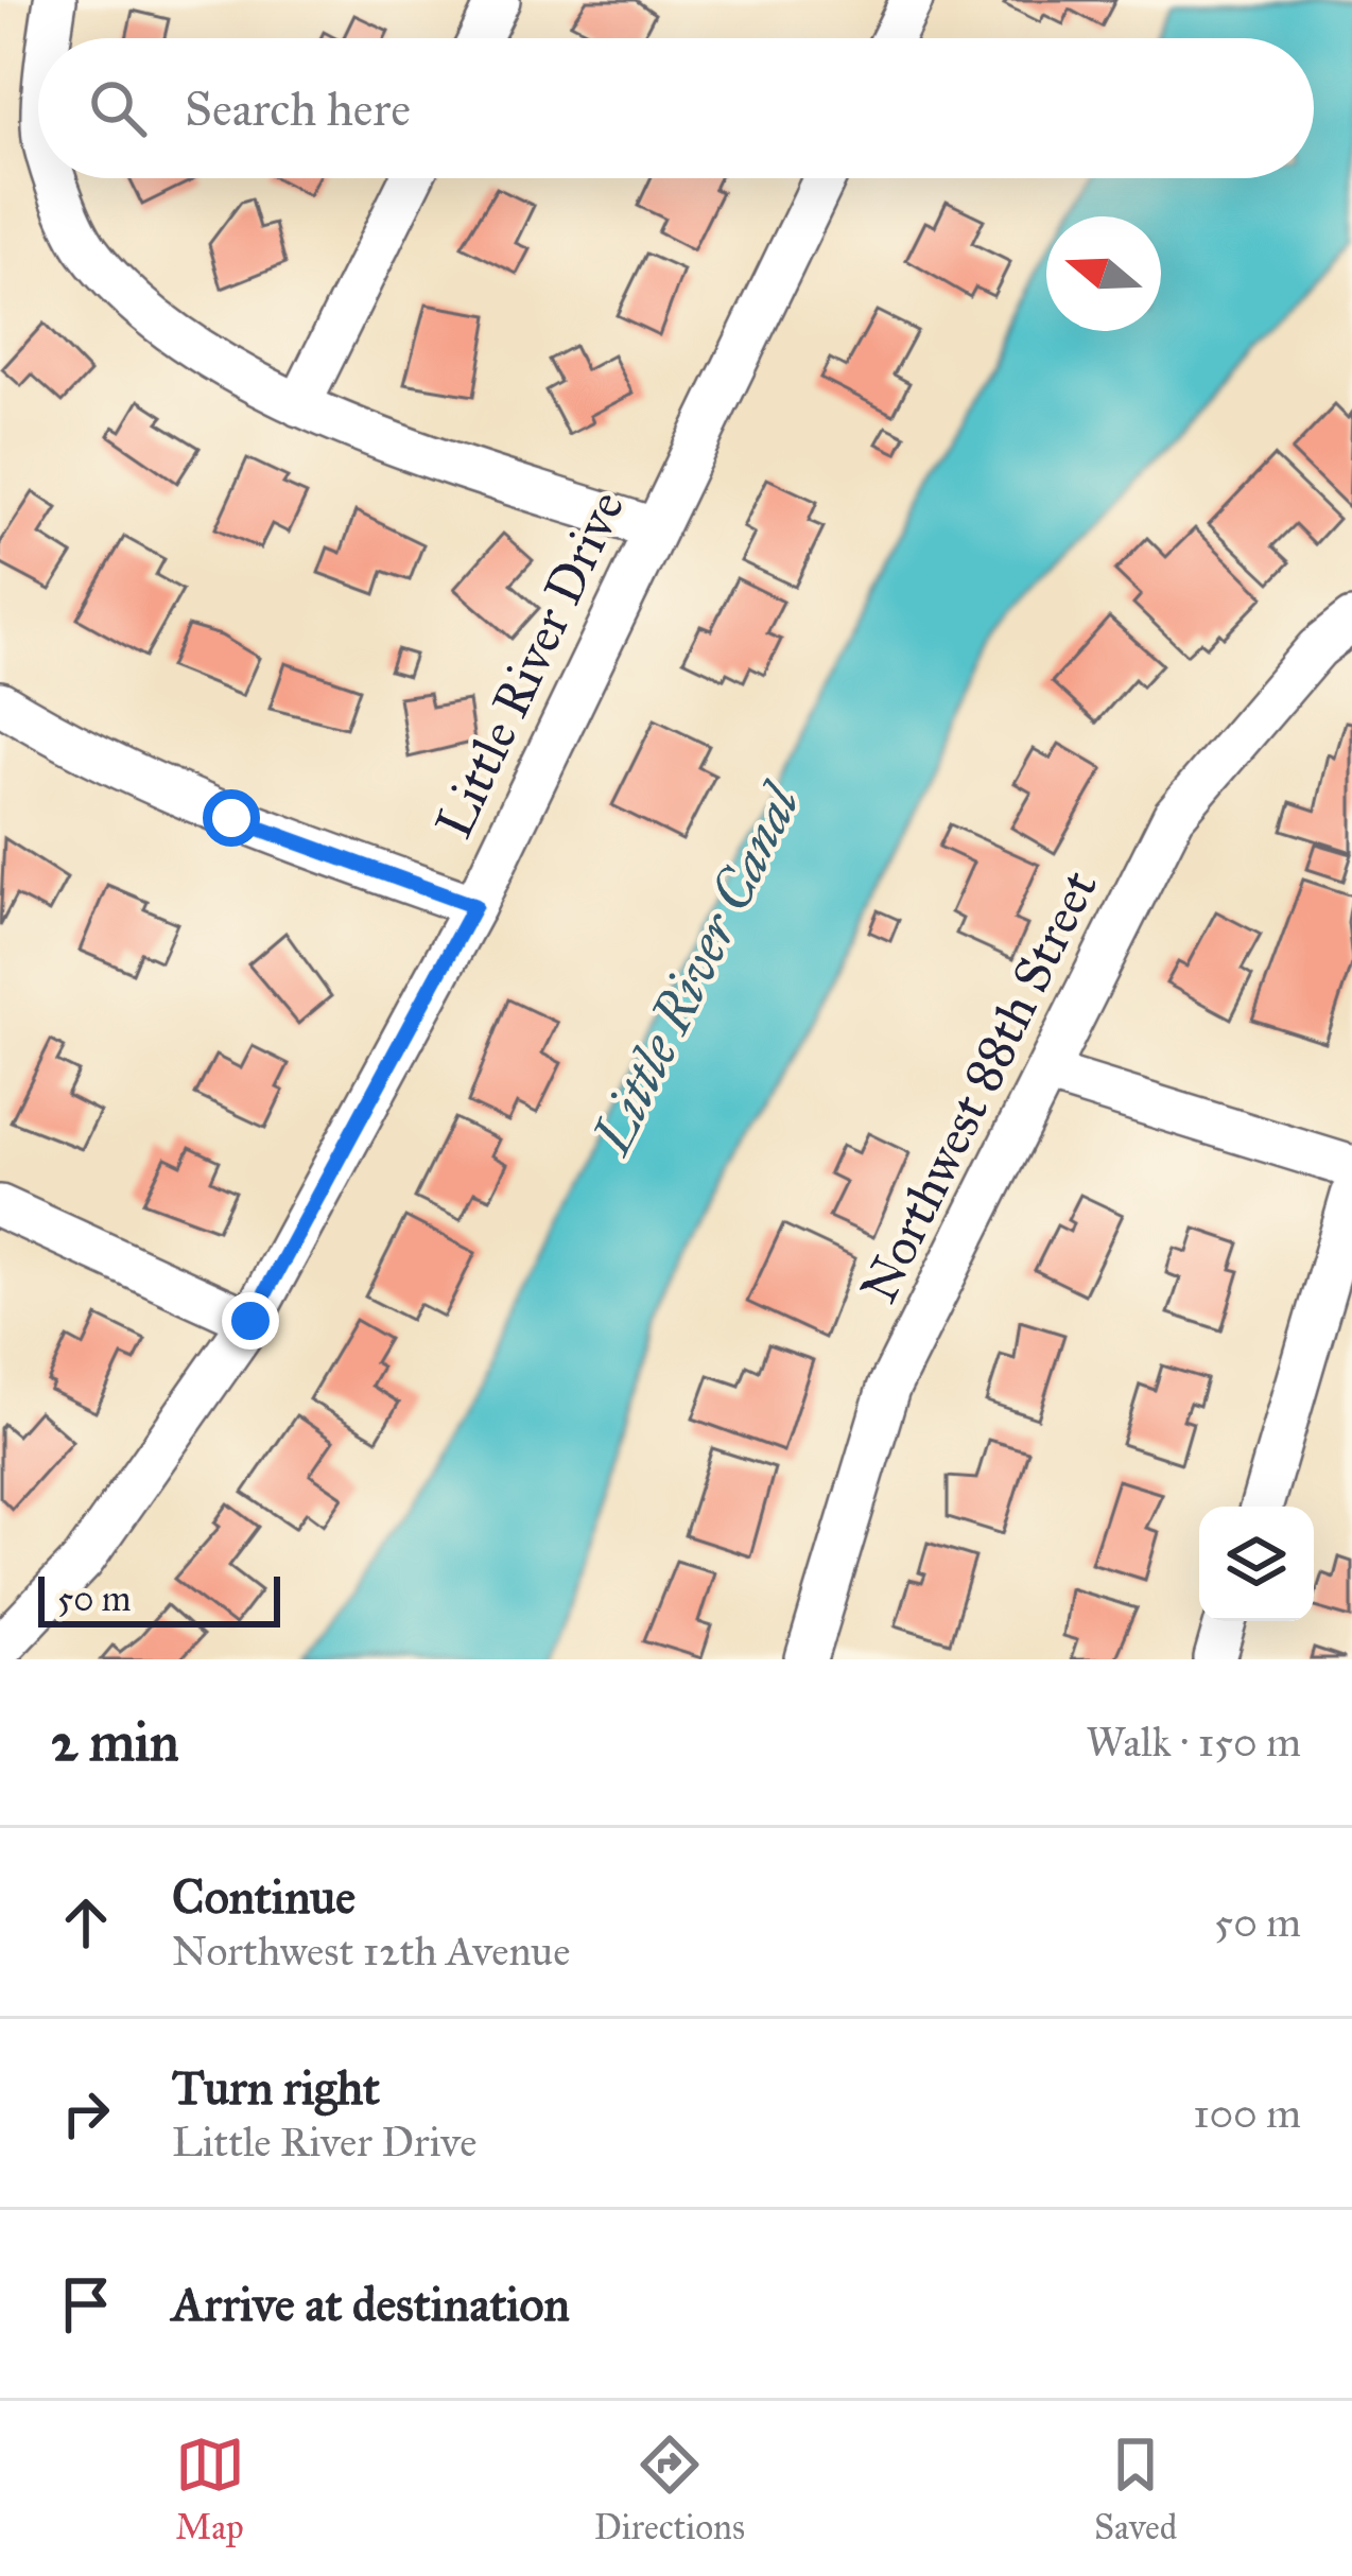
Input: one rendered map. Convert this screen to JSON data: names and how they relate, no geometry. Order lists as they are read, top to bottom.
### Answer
{
  "streets": {
    "street": ["Little River Drive", "Northwest 88th Street"]
  },
  "water": ["Little River Canal"],
  "scale_bar": "50 m",
  "north": "left",
  "page": {
    "search": "Search here",
    "scale": "50 m",
    "heading": ["2 min", "Walk · 150 m"],
    "list": [
      ["Continue", "Northwest 12th Avenue", "50 m"],
      ["Turn right", "Little River Drive", "100 m"],
      "Arrive at destination"
    ],
    "nav": ["Map", "Directions", "Saved"]
  }
}
